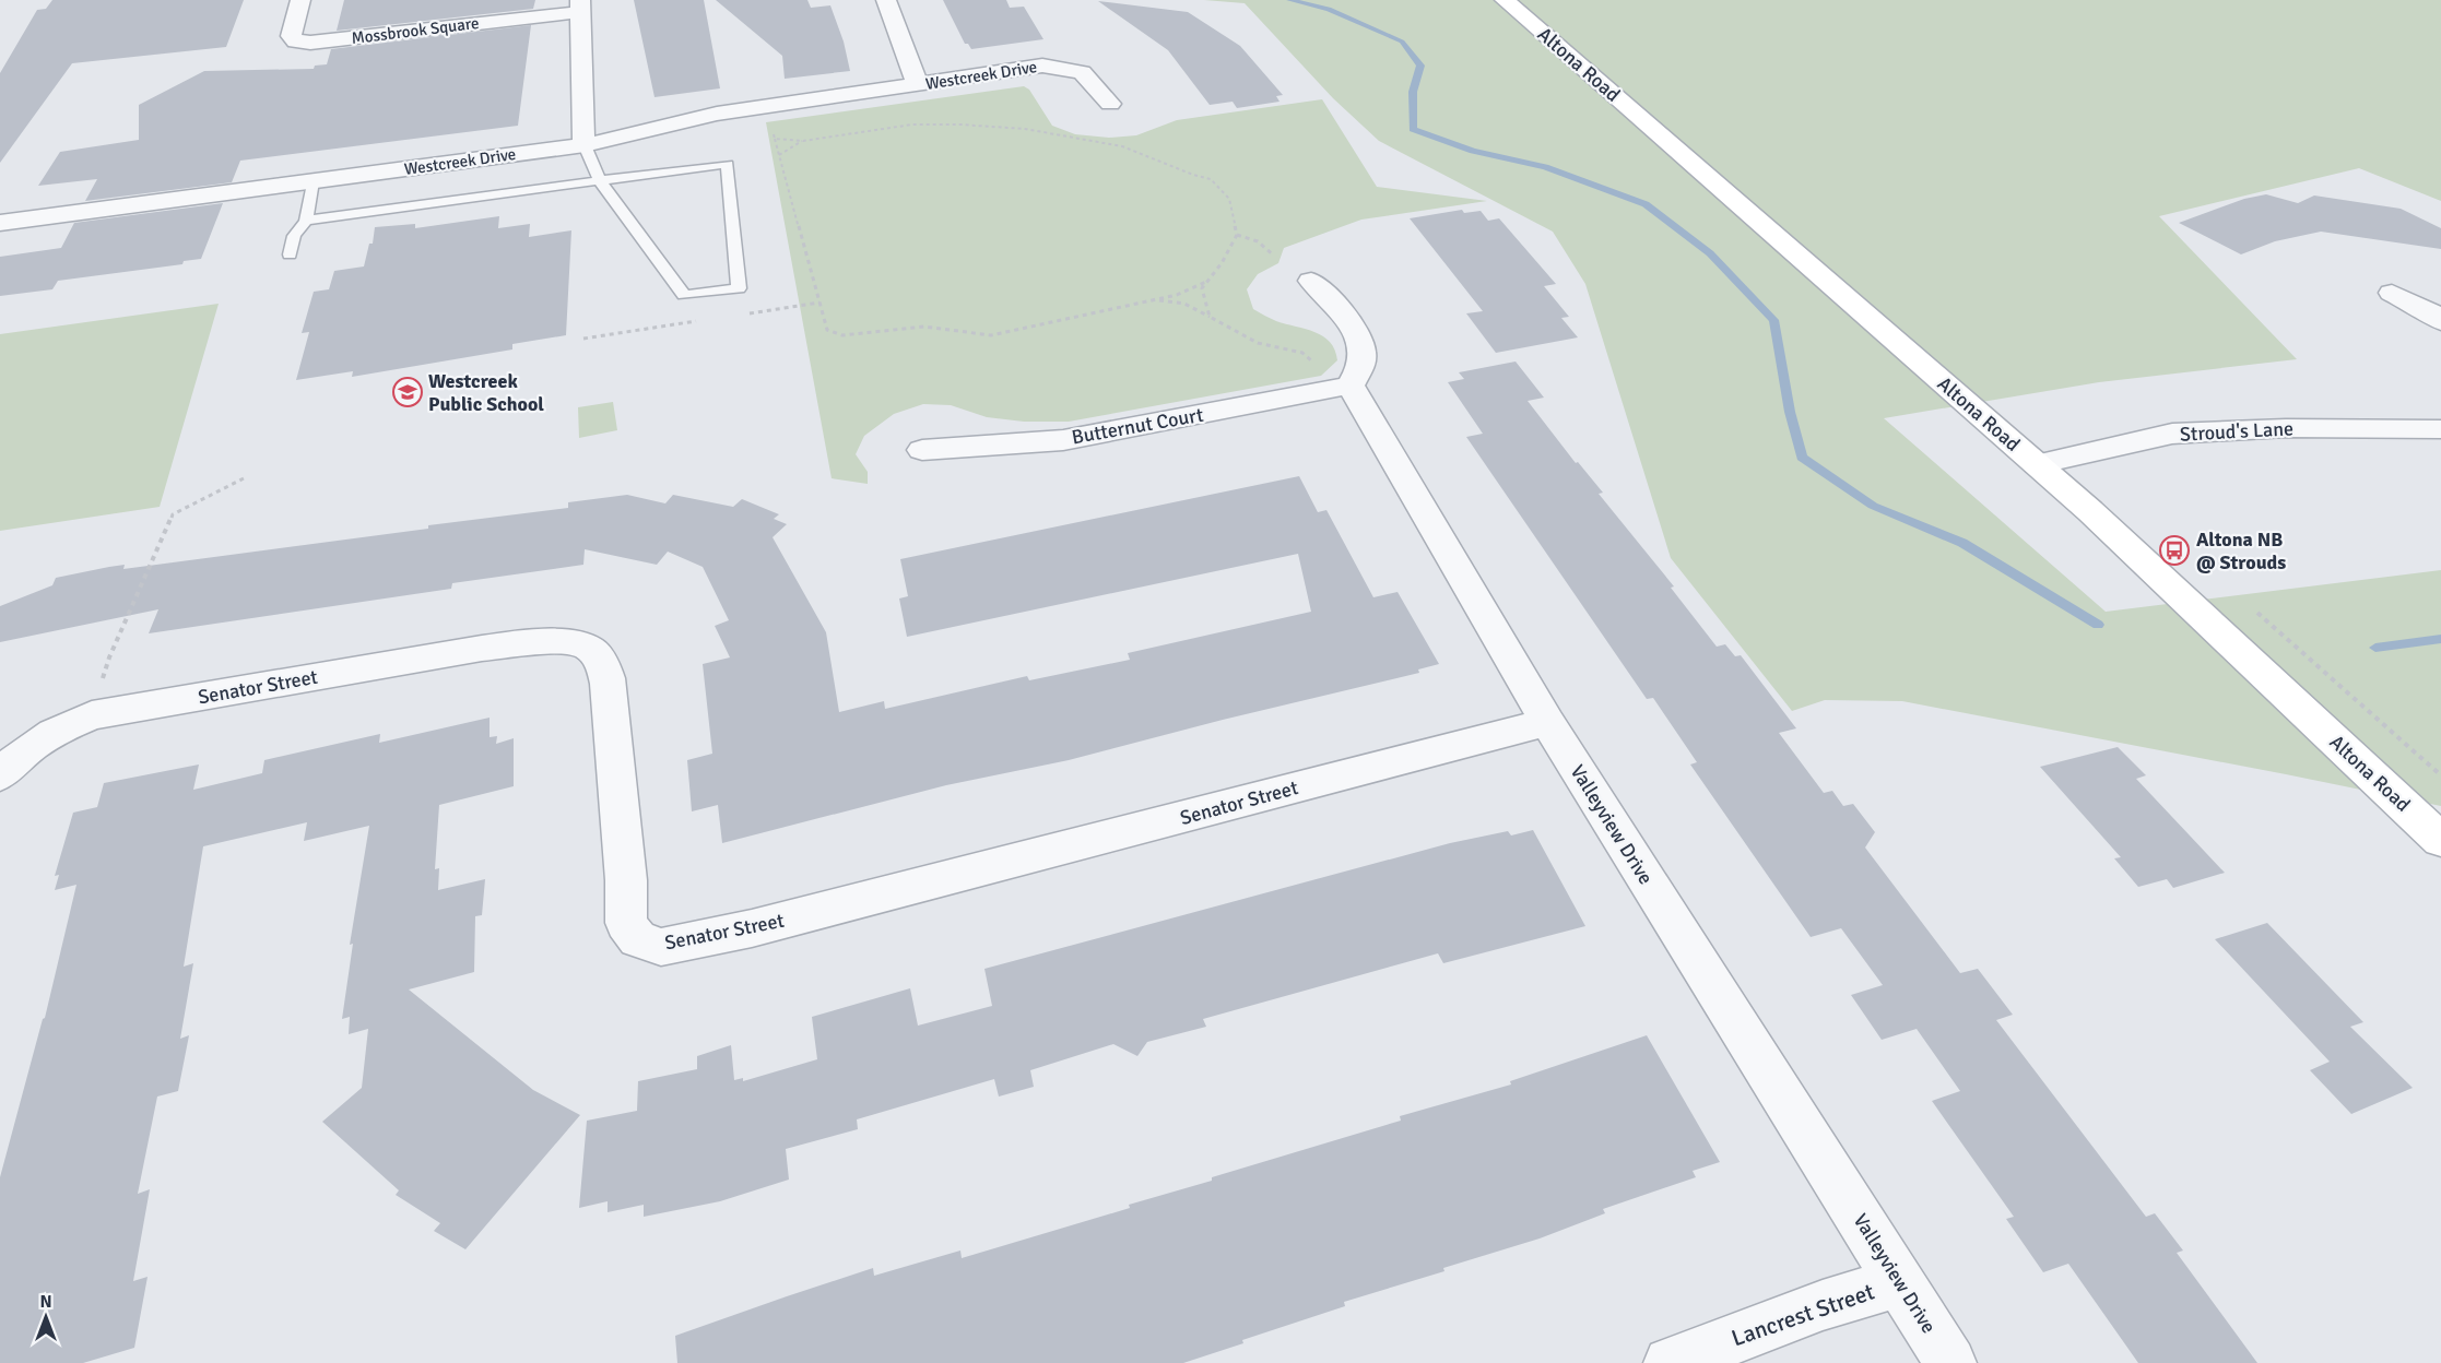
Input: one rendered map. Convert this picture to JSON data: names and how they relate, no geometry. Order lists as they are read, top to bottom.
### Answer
{
  "streets": {
    "main road": ["Altona Road"],
    "street": [
      "Mossbrook Square",
      "Westcreek Drive",
      "Butternut Court",
      "Stroud's Lane",
      "Senator Street",
      "Valleyview Drive",
      "Lancrest Street"
    ]
  },
  "crossings": [
    ["Mossbrook Square", "Westcreek Drive"],
    ["Altona Road", "Stroud's Lane"],
    ["Butternut Court", "Valleyview Drive"],
    ["Senator Street", "Valleyview Drive"],
    ["Valleyview Drive", "Lancrest Street"]
  ],
  "places": {
    "school or university": ["Westcreek Public School"],
    "bus stop": ["Altona NB @ Strouds"]
  },
  "north": "top"
}
